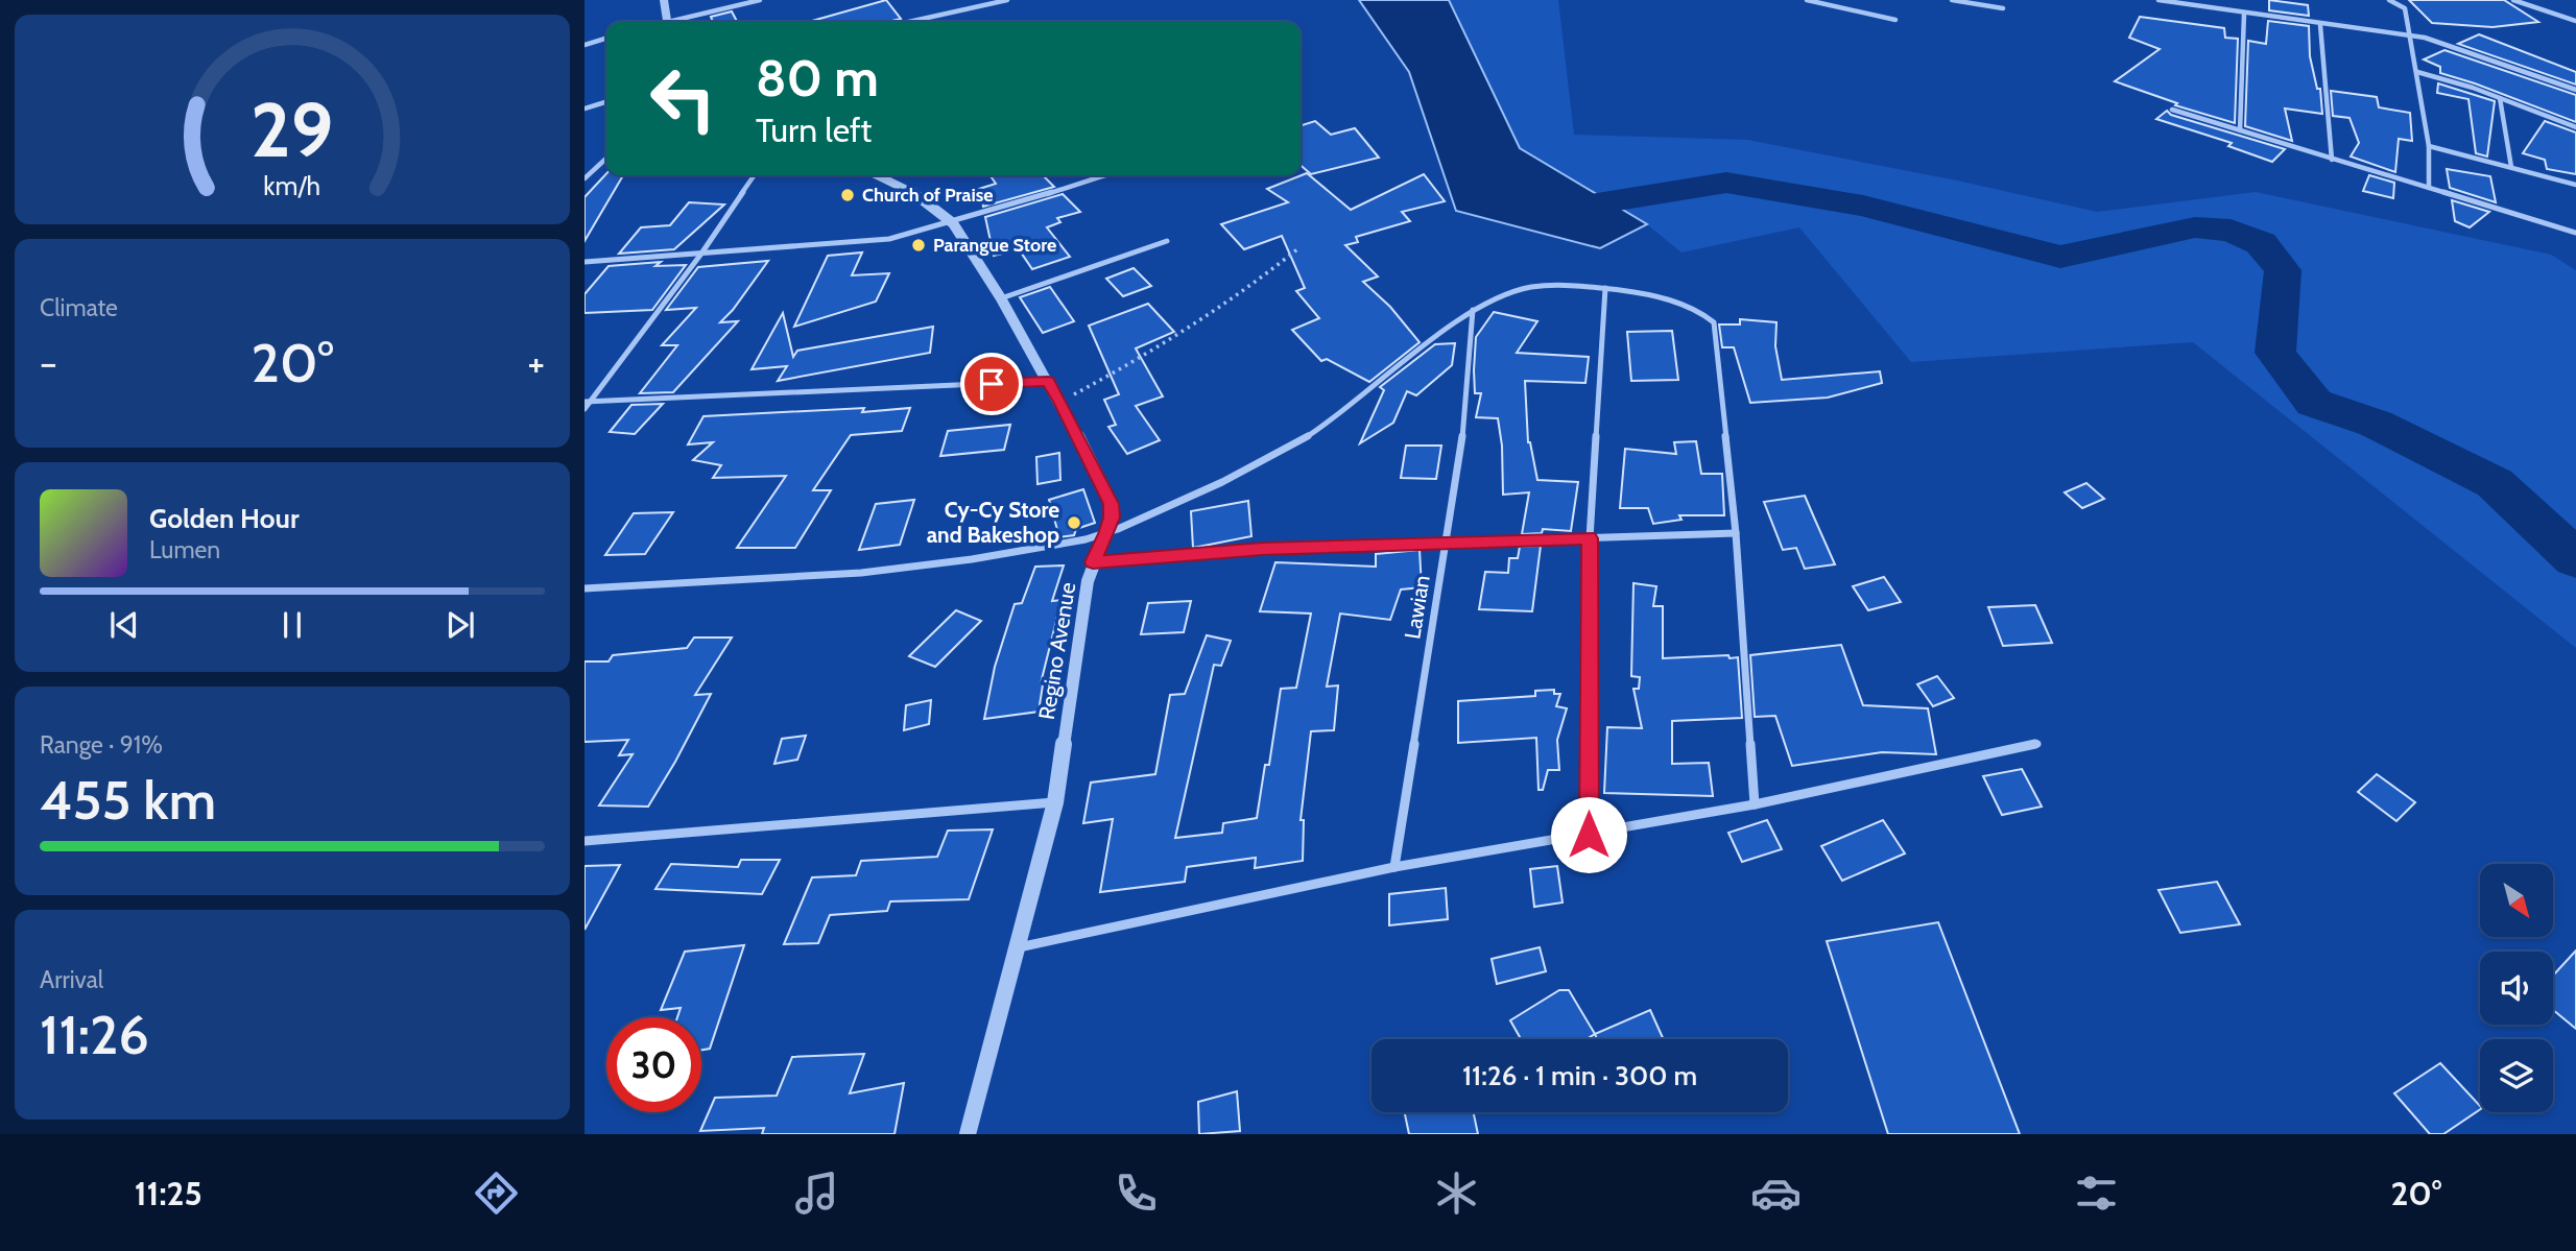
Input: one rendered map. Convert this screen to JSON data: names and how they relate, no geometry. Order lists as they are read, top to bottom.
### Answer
{
  "streets": {
    "street": ["Lawian", "Regino Avenue"]
  },
  "places": ["Church of Praise", "Parangue Store", "Cy-Cy Store and Bakeshop"],
  "north": "bottom right",
  "page": {
    "turn": ["80 m", "Turn left"],
    "tile": [
      "Climate",
      ["Range · 91%", "455 km"],
      ["Arrival", "11:26"]
    ],
    "heat": ["−", "20°", "+"],
    "song": ["Golden Hour", "Lumen"],
    "limit": "30",
    "trip": "11:26 · 1 min · 300 m",
    "tabs": ["11:25", "20°"],
    "gauge": ["29", "km/h"]
  }
}
